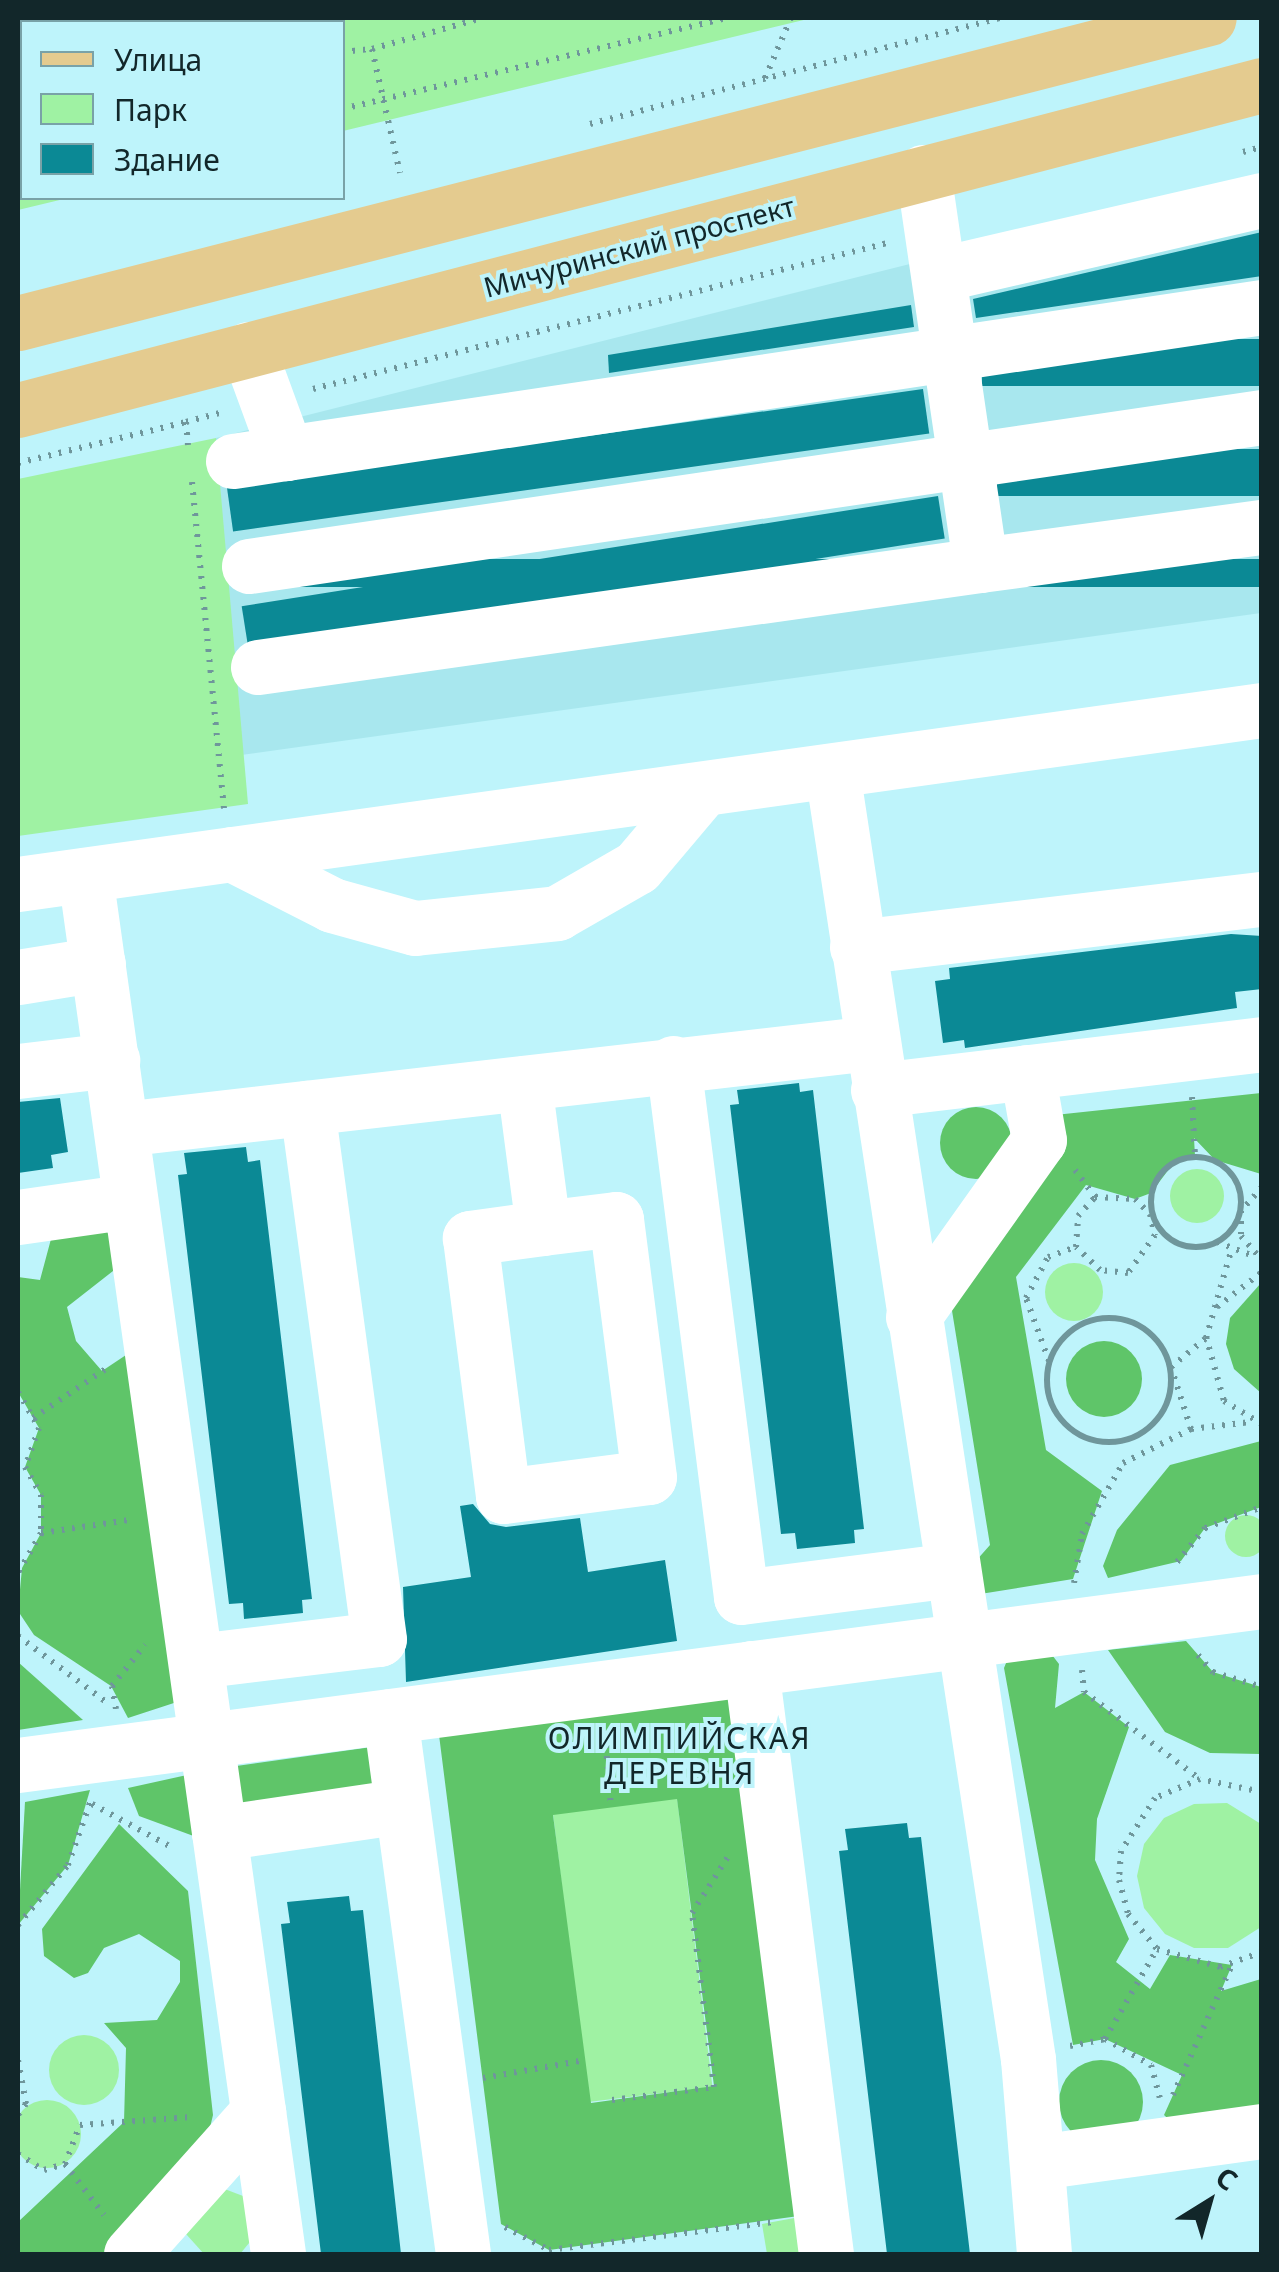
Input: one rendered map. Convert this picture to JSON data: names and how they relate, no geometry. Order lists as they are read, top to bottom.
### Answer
{
  "streets": {
    "main road": ["Мичуринский проспект"]
  },
  "districts": ["ОЛИМПИЙСКАЯ ДЕРЕВНЯ"],
  "legend": ["Улица", "Парк", "Здание"],
  "north": "top right"
}
